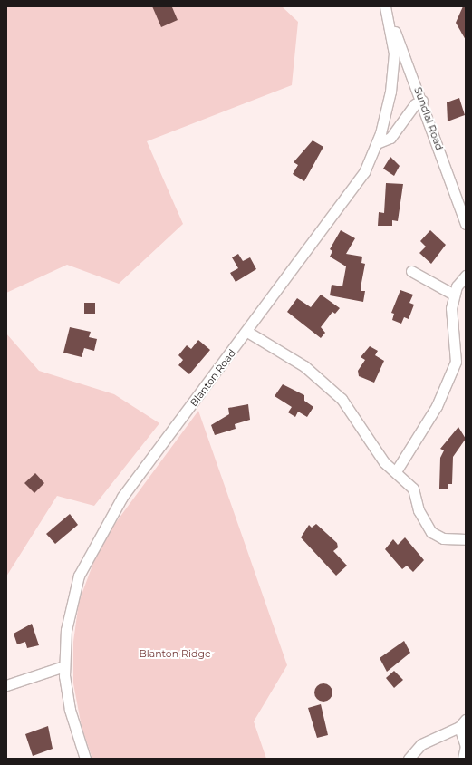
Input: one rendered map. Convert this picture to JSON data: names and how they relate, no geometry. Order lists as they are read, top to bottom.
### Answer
{
  "streets": {
    "street": ["Sundial Road", "Blanton Road"]
  },
  "crossings": [
    ["Sundial Road", "Blanton Road"]
  ],
  "parks": ["Blanton Ridge"]
}
